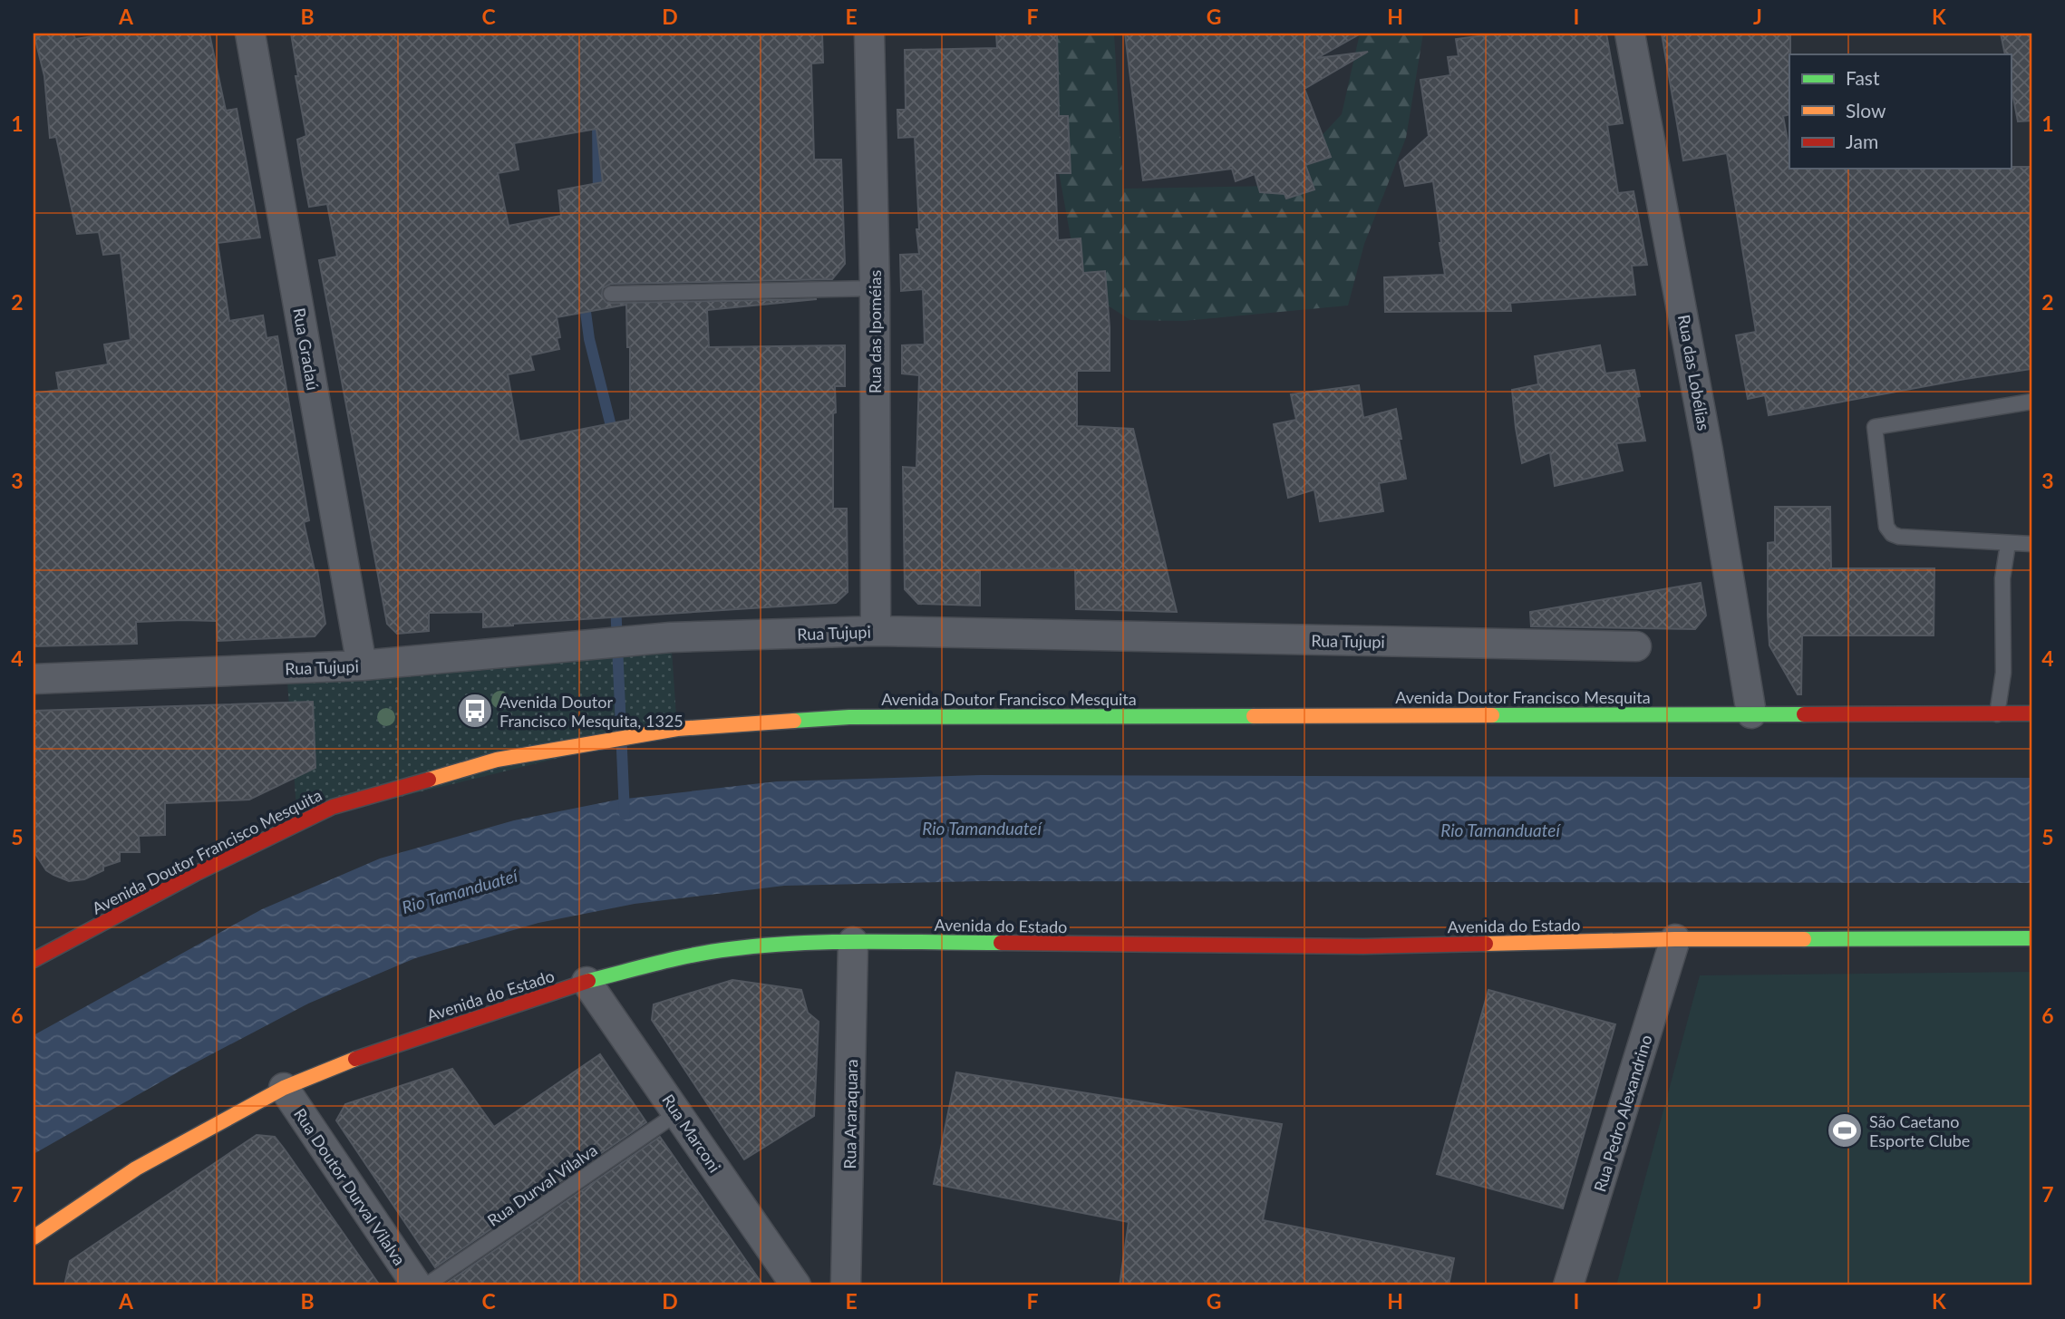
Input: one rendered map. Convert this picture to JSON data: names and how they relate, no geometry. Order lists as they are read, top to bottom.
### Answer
{
  "streets": {
    "highway": ["Avenida Doutor Francisco Mesquita", "Avenida do Estado"],
    "street": [
      "Rua das Ipoméias",
      "Rua Gradaú",
      "Rua das Lobélias",
      "Rua Tujupi",
      "Rua Pedro Alexandrino",
      "Rua Araraquara",
      "Rua Marconi",
      "Rua Doutor Durval Vilalva"
    ],
    "lane": ["Rua Durval Vilalva"]
  },
  "crossings": [
    ["Rua das Ipoméias", "Rua Tujupi"],
    ["Rua Gradaú", "Rua Tujupi"],
    ["Rua das Lobélias", "Avenida Doutor Francisco Mesquita"],
    ["Avenida do Estado", "Rua Pedro Alexandrino"],
    ["Avenida do Estado", "Rua Araraquara"],
    ["Avenida do Estado", "Rua Marconi"],
    ["Avenida do Estado", "Rua Doutor Durval Vilalva"],
    ["Rua Marconi", "Rua Durval Vilalva"]
  ],
  "water": ["Rio Tamanduateí"],
  "places": {
    "bus stop": ["Avenida Doutor Francisco Mesquita, 1325"],
    "sports": ["São Caetano Esporte Clube"]
  },
  "legend": ["Fast", "Slow", "Jam"],
  "grid": {
    "columns": [
      "A",
      "B",
      "C",
      "D",
      "E",
      "F",
      "G",
      "H",
      "I",
      "J",
      "K"
    ],
    "rows": [
      "1",
      "2",
      "3",
      "4",
      "5",
      "6",
      "7"
    ]
  }
}
